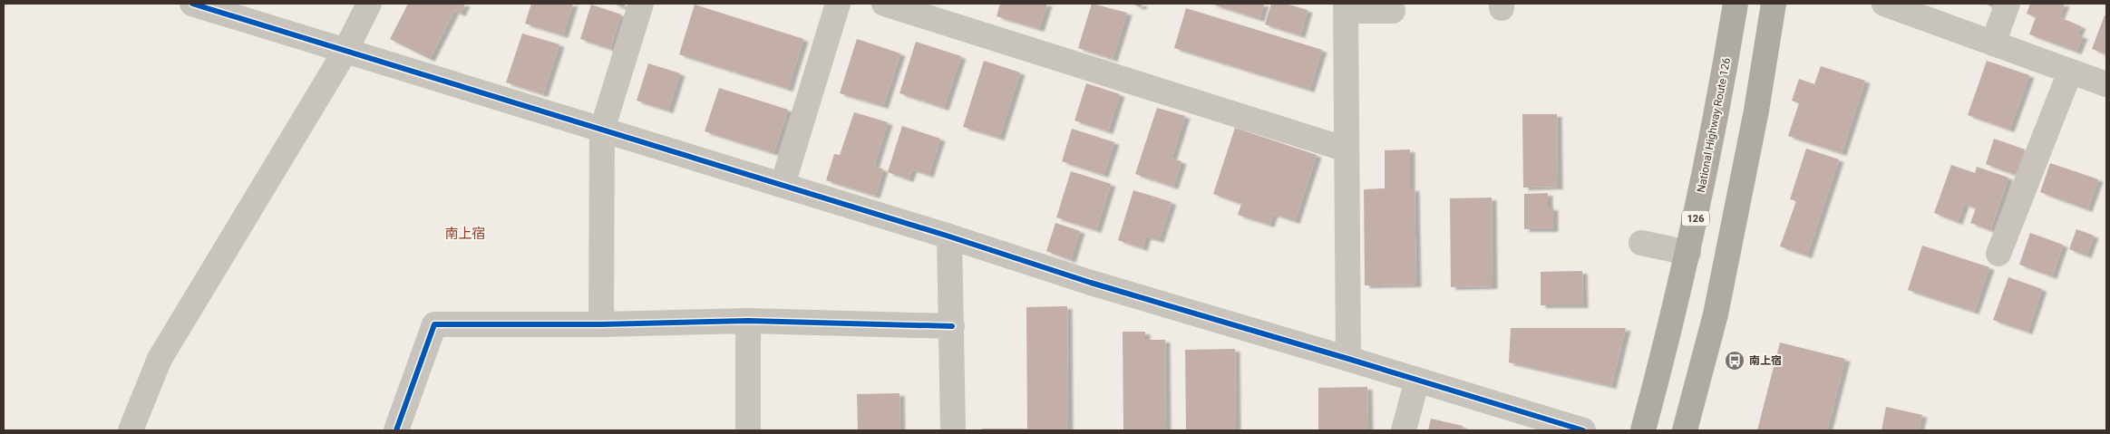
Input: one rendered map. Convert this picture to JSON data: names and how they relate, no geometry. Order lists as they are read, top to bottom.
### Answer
{
  "streets": {
    "highway": ["National Highway Route 126", "126"]
  },
  "districts": ["南上宿"],
  "places": {
    "bus stop": ["南上宿"]
  }
}
